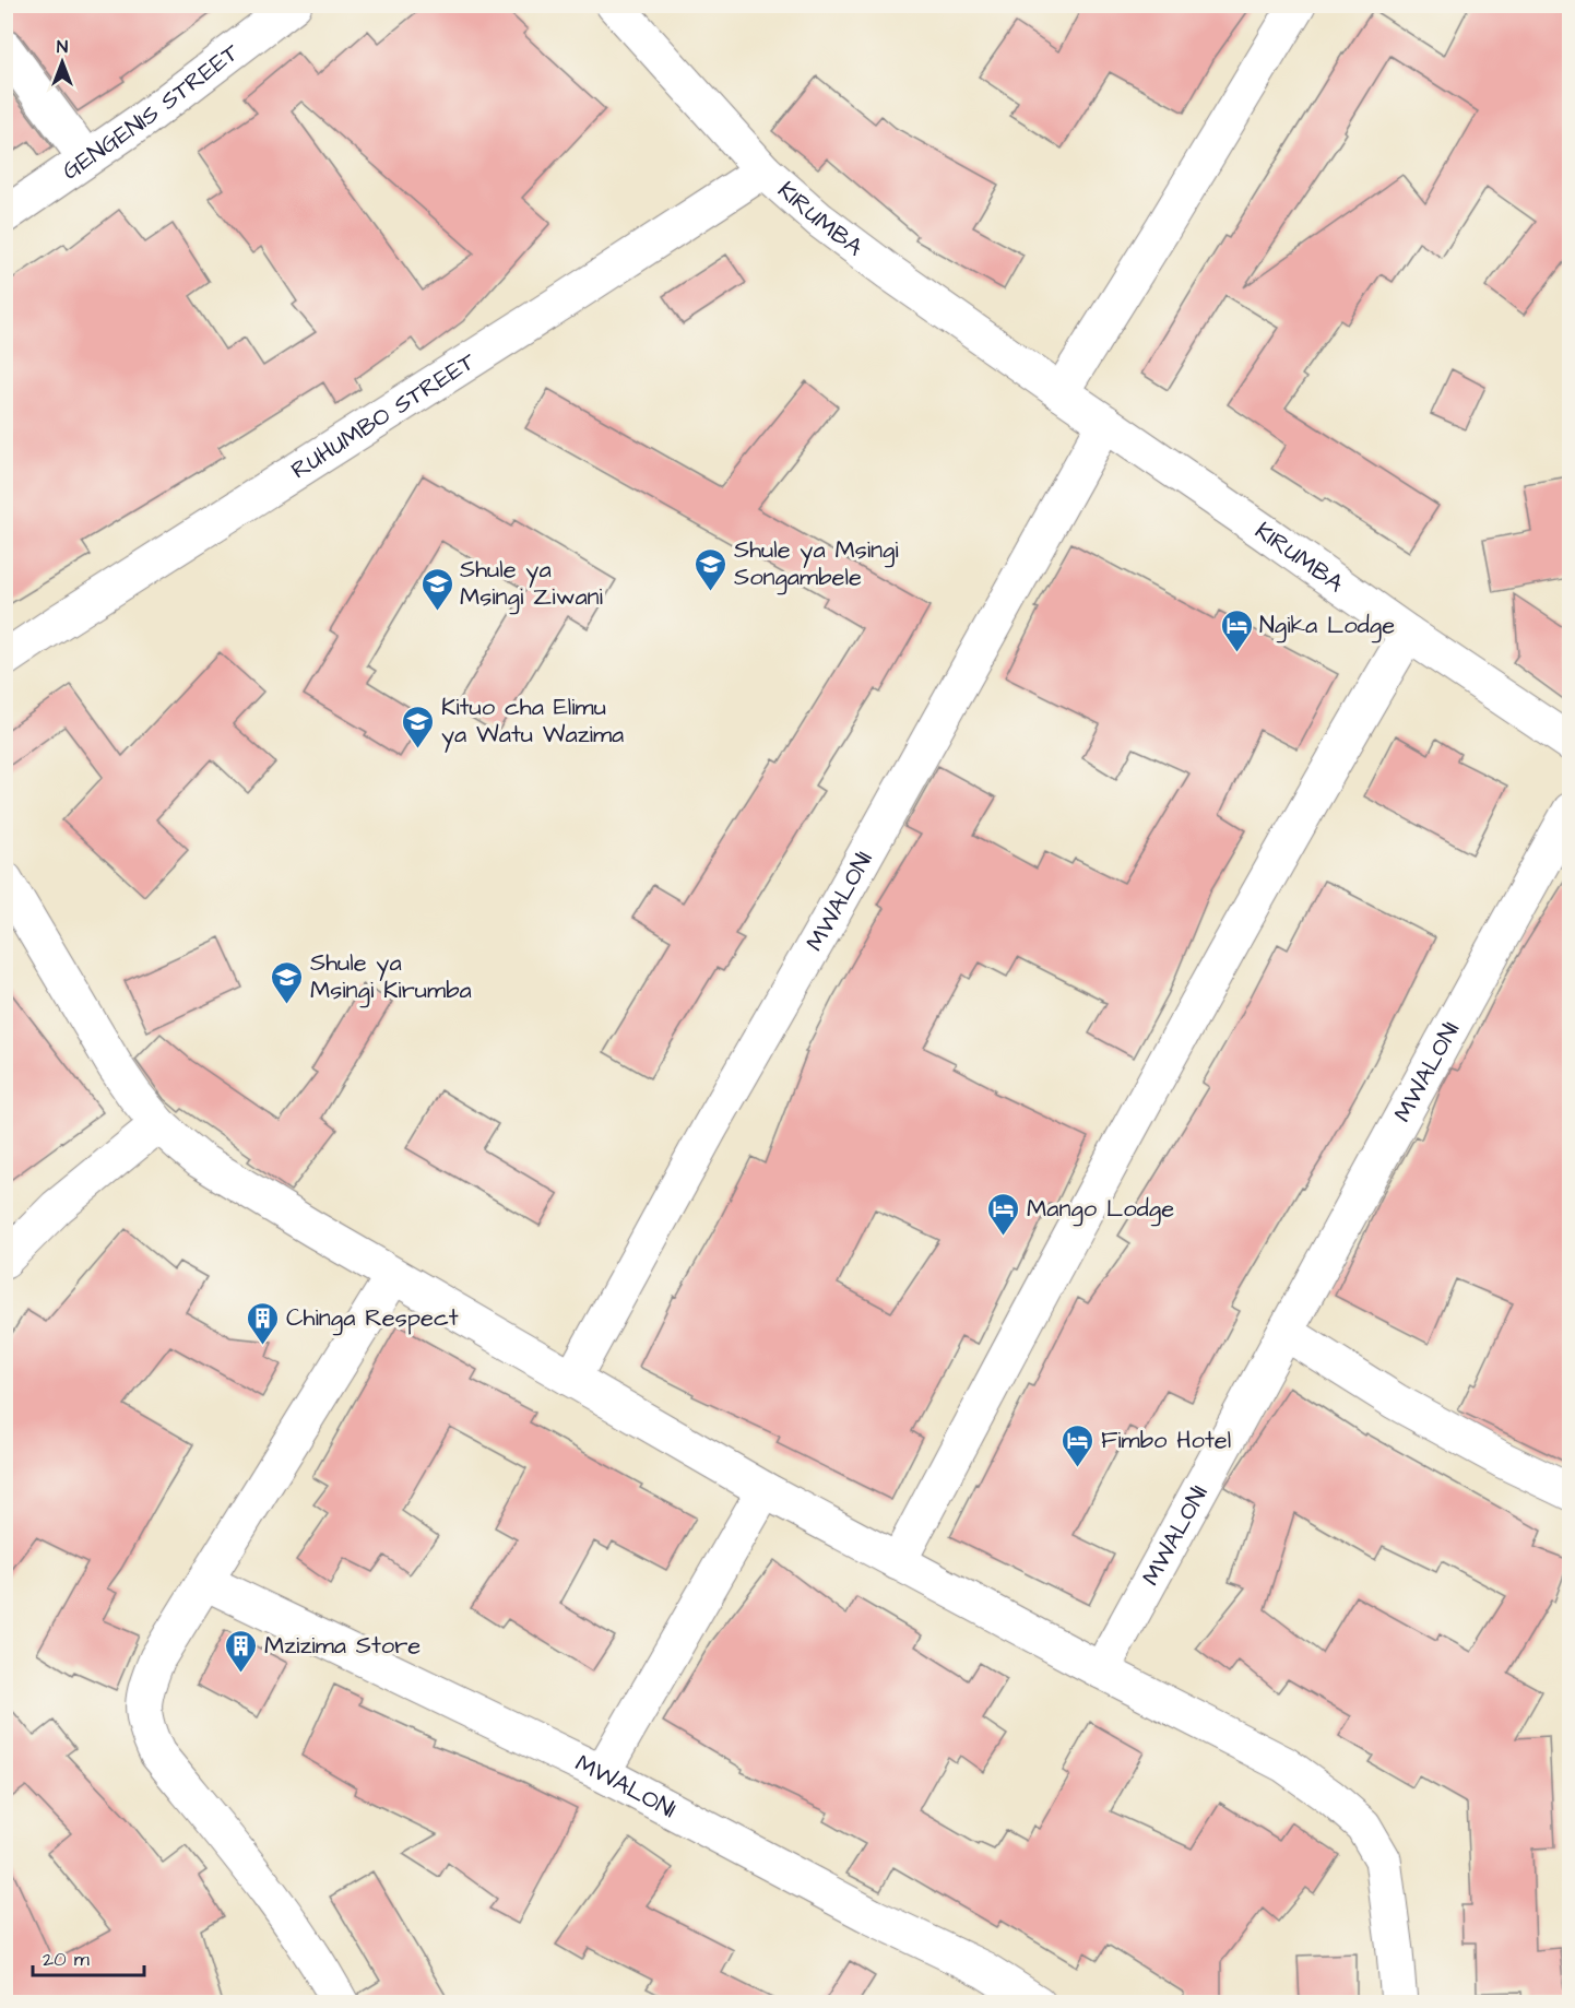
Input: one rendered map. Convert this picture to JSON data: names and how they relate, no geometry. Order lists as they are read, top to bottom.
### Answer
{
  "streets": {
    "street": [
      "GENGENIS STREET",
      "KIRUMBA",
      "RUHUMBO STREET",
      "MWALONI"
    ]
  },
  "crossings": [
    ["KIRUMBA", "RUHUMBO STREET"],
    ["KIRUMBA", "MWALONI"]
  ],
  "places": {
    "school or university": [
      "Shule ya Msingi Songambele",
      "Shule ya Msingi Ziwani",
      "Kituo cha Elimu ya Watu Wazima",
      "Shule ya Msingi Kirumba"
    ],
    "hotel": ["Ngika Lodge", "Mango Lodge", "Fimbo Hotel"],
    "building": ["Chinga Respect", "Mzizima Store"]
  },
  "scale_bar": "20 m",
  "north": "top"
}
